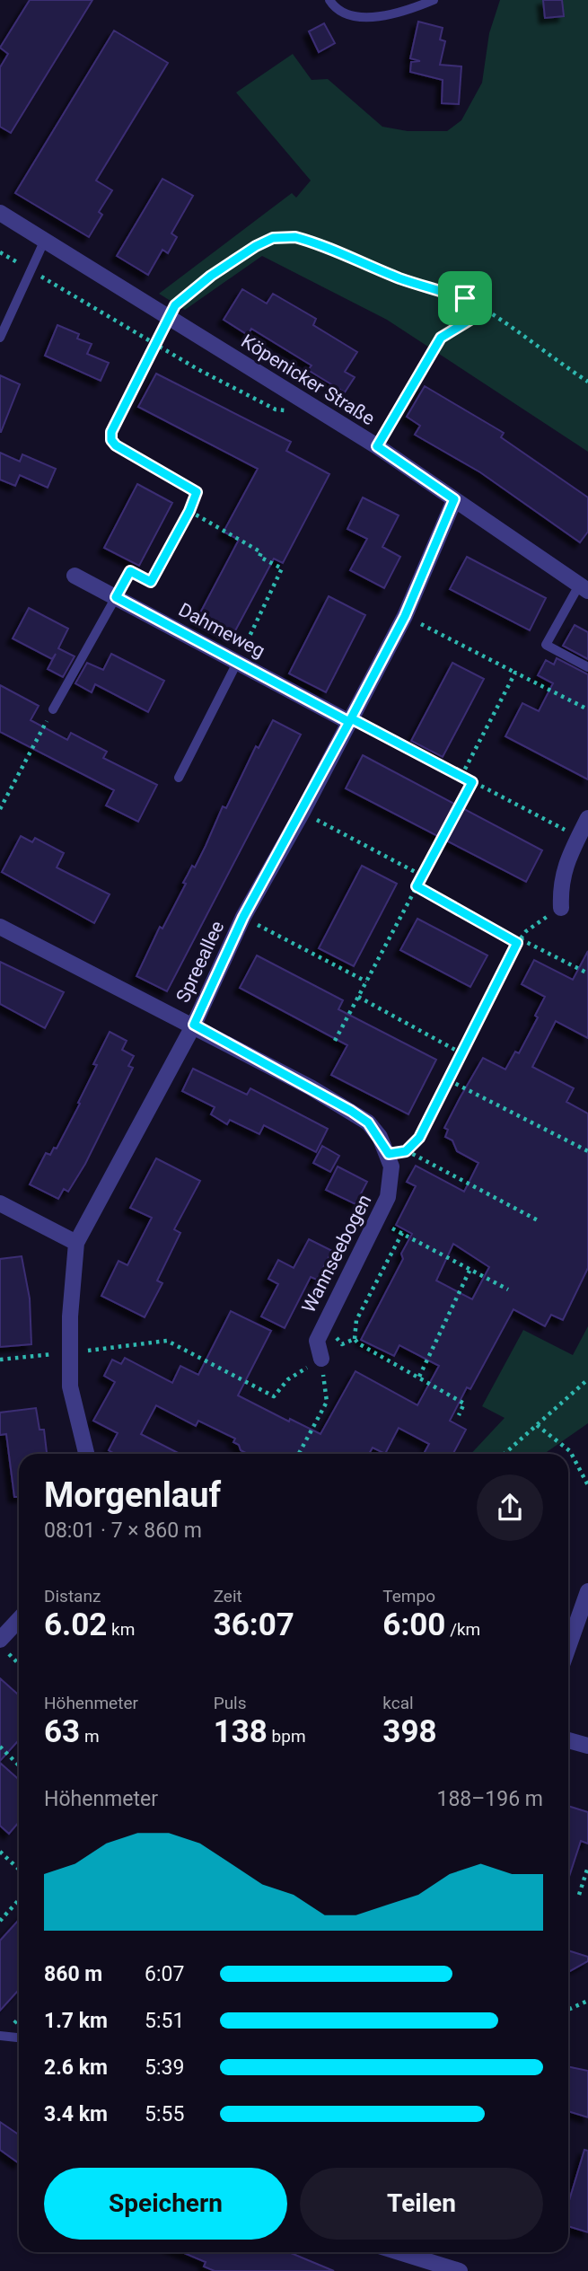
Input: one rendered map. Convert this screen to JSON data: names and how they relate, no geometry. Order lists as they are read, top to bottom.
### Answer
{
  "streets": {
    "street": [
      "Köpenicker Straße",
      "Dahmeweg",
      "Spreeallee",
      "Wannseebogen"
    ]
  },
  "crossings": [
    ["Köpenicker Straße", "Spreeallee"],
    ["Dahmeweg", "Spreeallee"],
    ["Spreeallee", "Wannseebogen"]
  ],
  "page": {
    "heading": ["Morgenlauf", "08:01 · 7 × 860 m"],
    "stats": [
      ["Distanz", "6.02 km"],
      ["Zeit", "36:07"],
      ["Tempo", "6:00 /km"],
      ["Höhenmeter", "63 m"],
      ["Puls", "138 bpm"],
      ["kcal", "398"]
    ],
    "chart": ["Höhenmeter", "188–196 m"],
    "list": [
      {
        "name": "860 m",
        "note": "6:07"
      },
      {
        "name": "1.7 km",
        "note": "5:51"
      },
      {
        "name": "2.6 km",
        "note": "5:39"
      },
      {
        "name": "3.4 km",
        "note": "5:55"
      }
    ],
    "buttons": ["Speichern", "Teilen"]
  }
}
